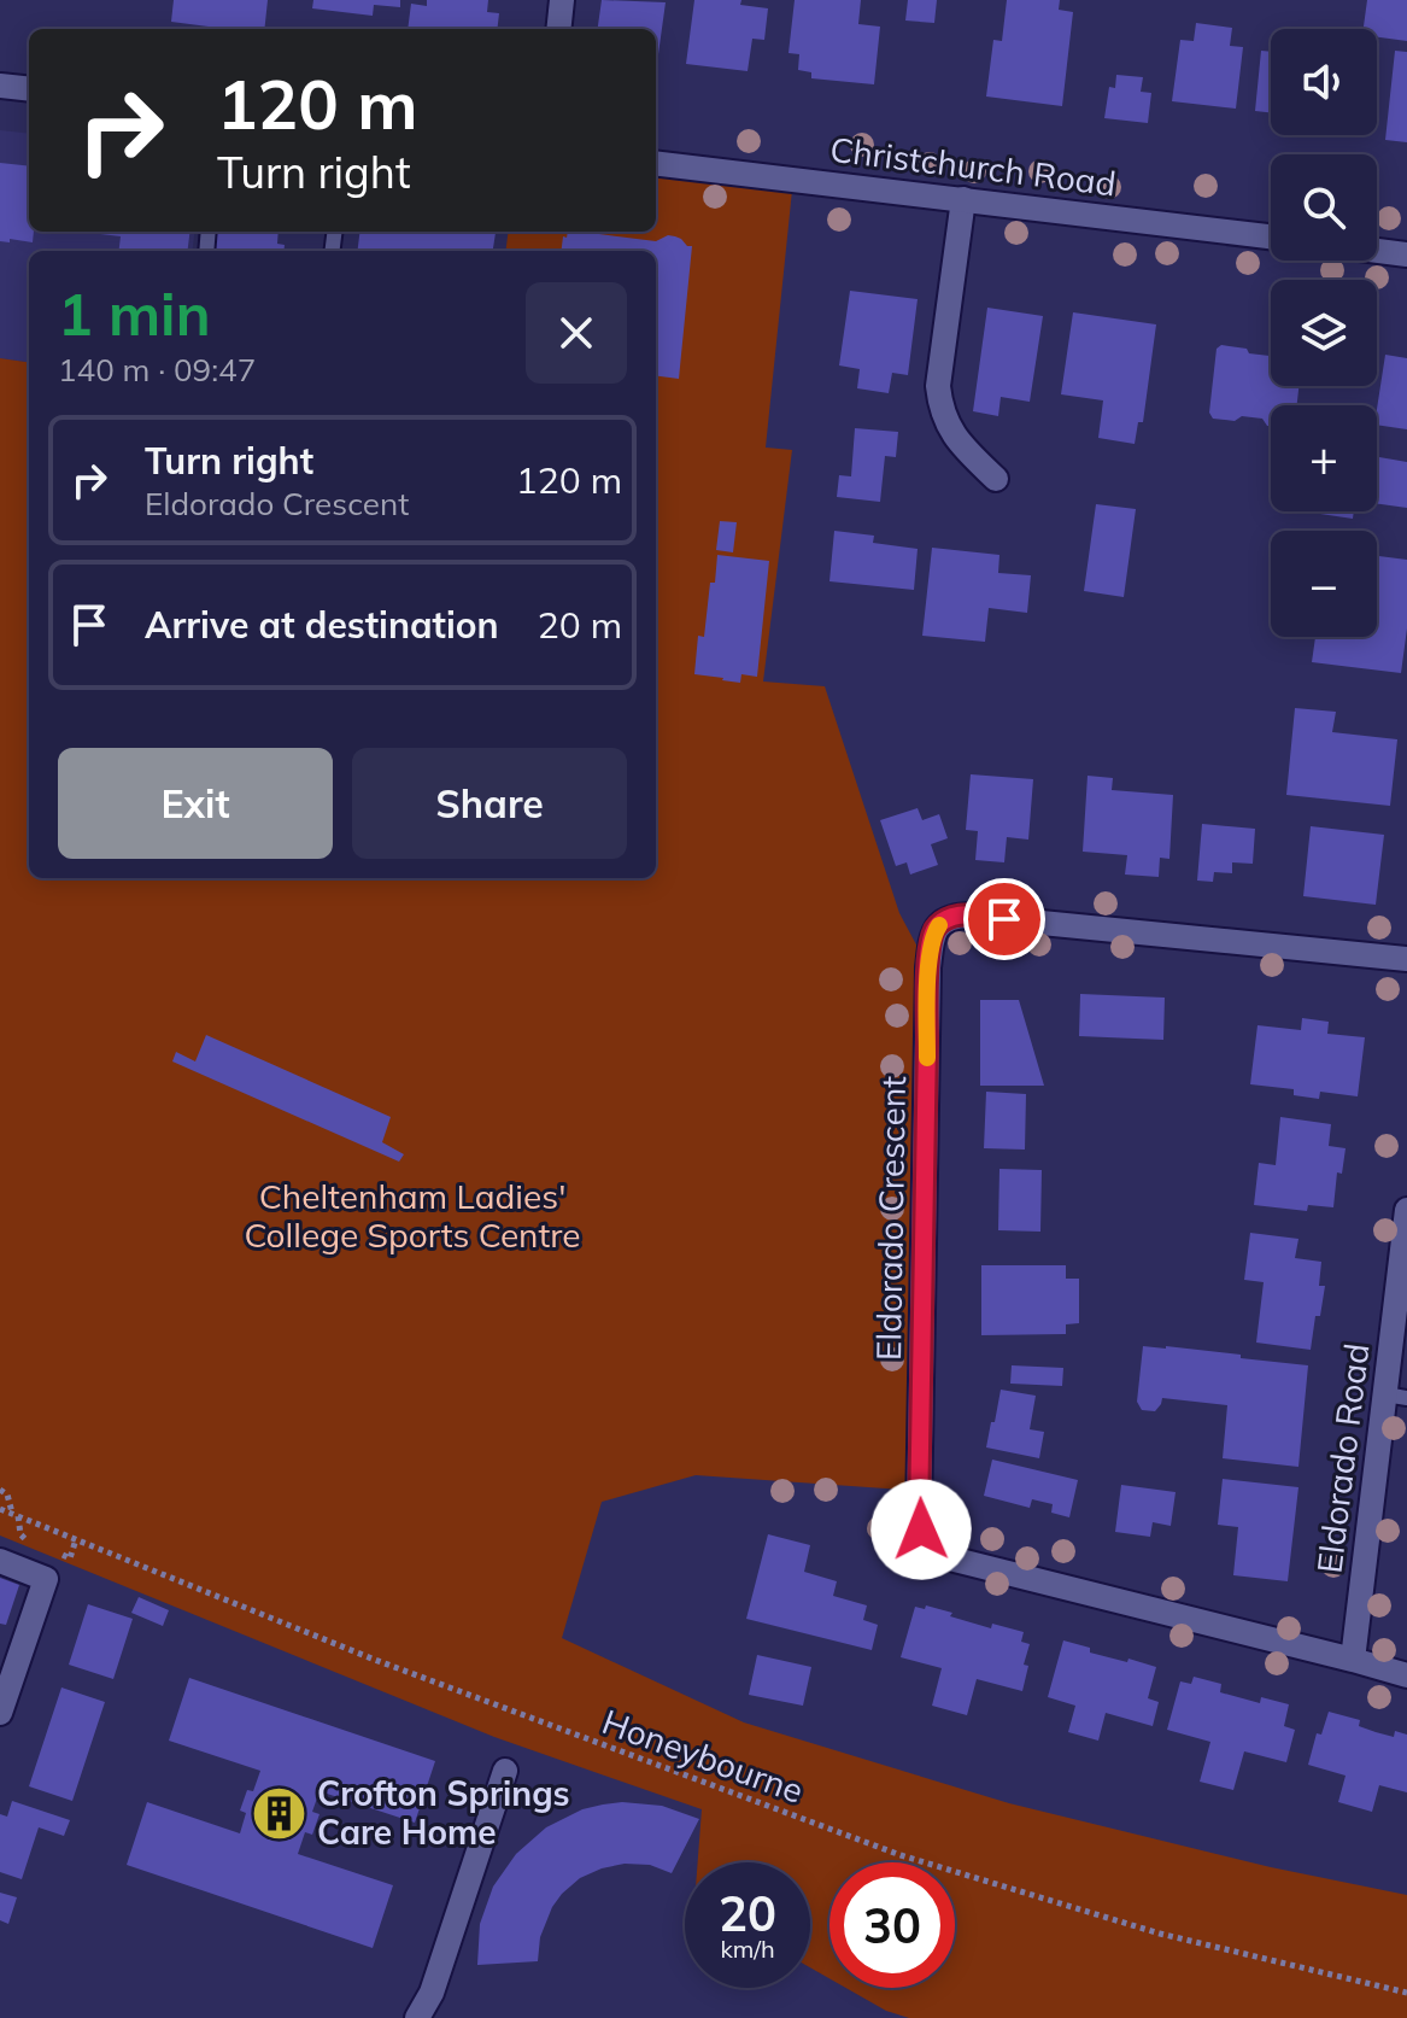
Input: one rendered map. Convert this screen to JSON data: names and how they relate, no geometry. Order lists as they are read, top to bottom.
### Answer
{
  "streets": {
    "street": ["Christchurch Road", "Eldorado Crescent", "Eldorado Road"],
    "path": ["Honeybourne"]
  },
  "crossings": [
    ["Eldorado Crescent", "Eldorado Road"]
  ],
  "parks": ["Cheltenham Ladies' College Sports Centre"],
  "places": {
    "building": ["Crofton Springs Care Home"]
  },
  "page": {
    "map_buttons": ["+", "−"],
    "turn": ["120 m", "Turn right"],
    "heading": ["1 min", "140 m · 09:47"],
    "list": [
      {
        "name": "Turn right",
        "note": "Eldorado Crescent",
        "value": "120 m"
      },
      {
        "name": "Arrive at destination",
        "value": "20 m"
      }
    ],
    "buttons": ["Exit", "Share"],
    "speed": "20 km/h",
    "limit": "30"
  }
}
